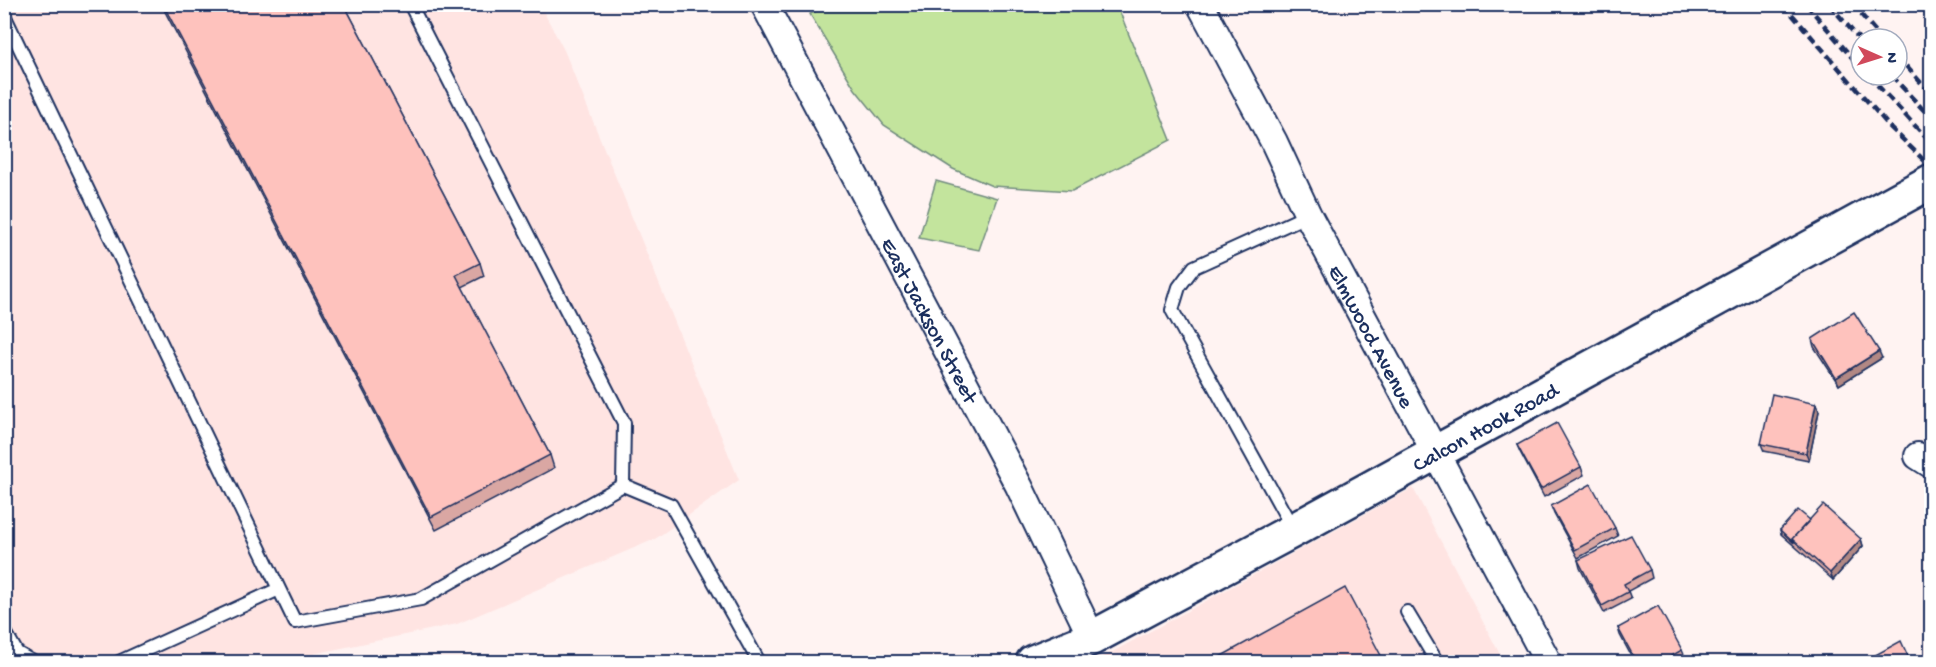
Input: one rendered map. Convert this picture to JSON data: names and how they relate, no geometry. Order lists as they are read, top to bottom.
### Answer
{
  "streets": {
    "street": ["East Jackson Street", "Elmwood Avenue", "Calcon Hook Road"]
  },
  "crossings": [
    ["East Jackson Street", "Calcon Hook Road"],
    ["Elmwood Avenue", "Calcon Hook Road"]
  ],
  "north": "right"
}
